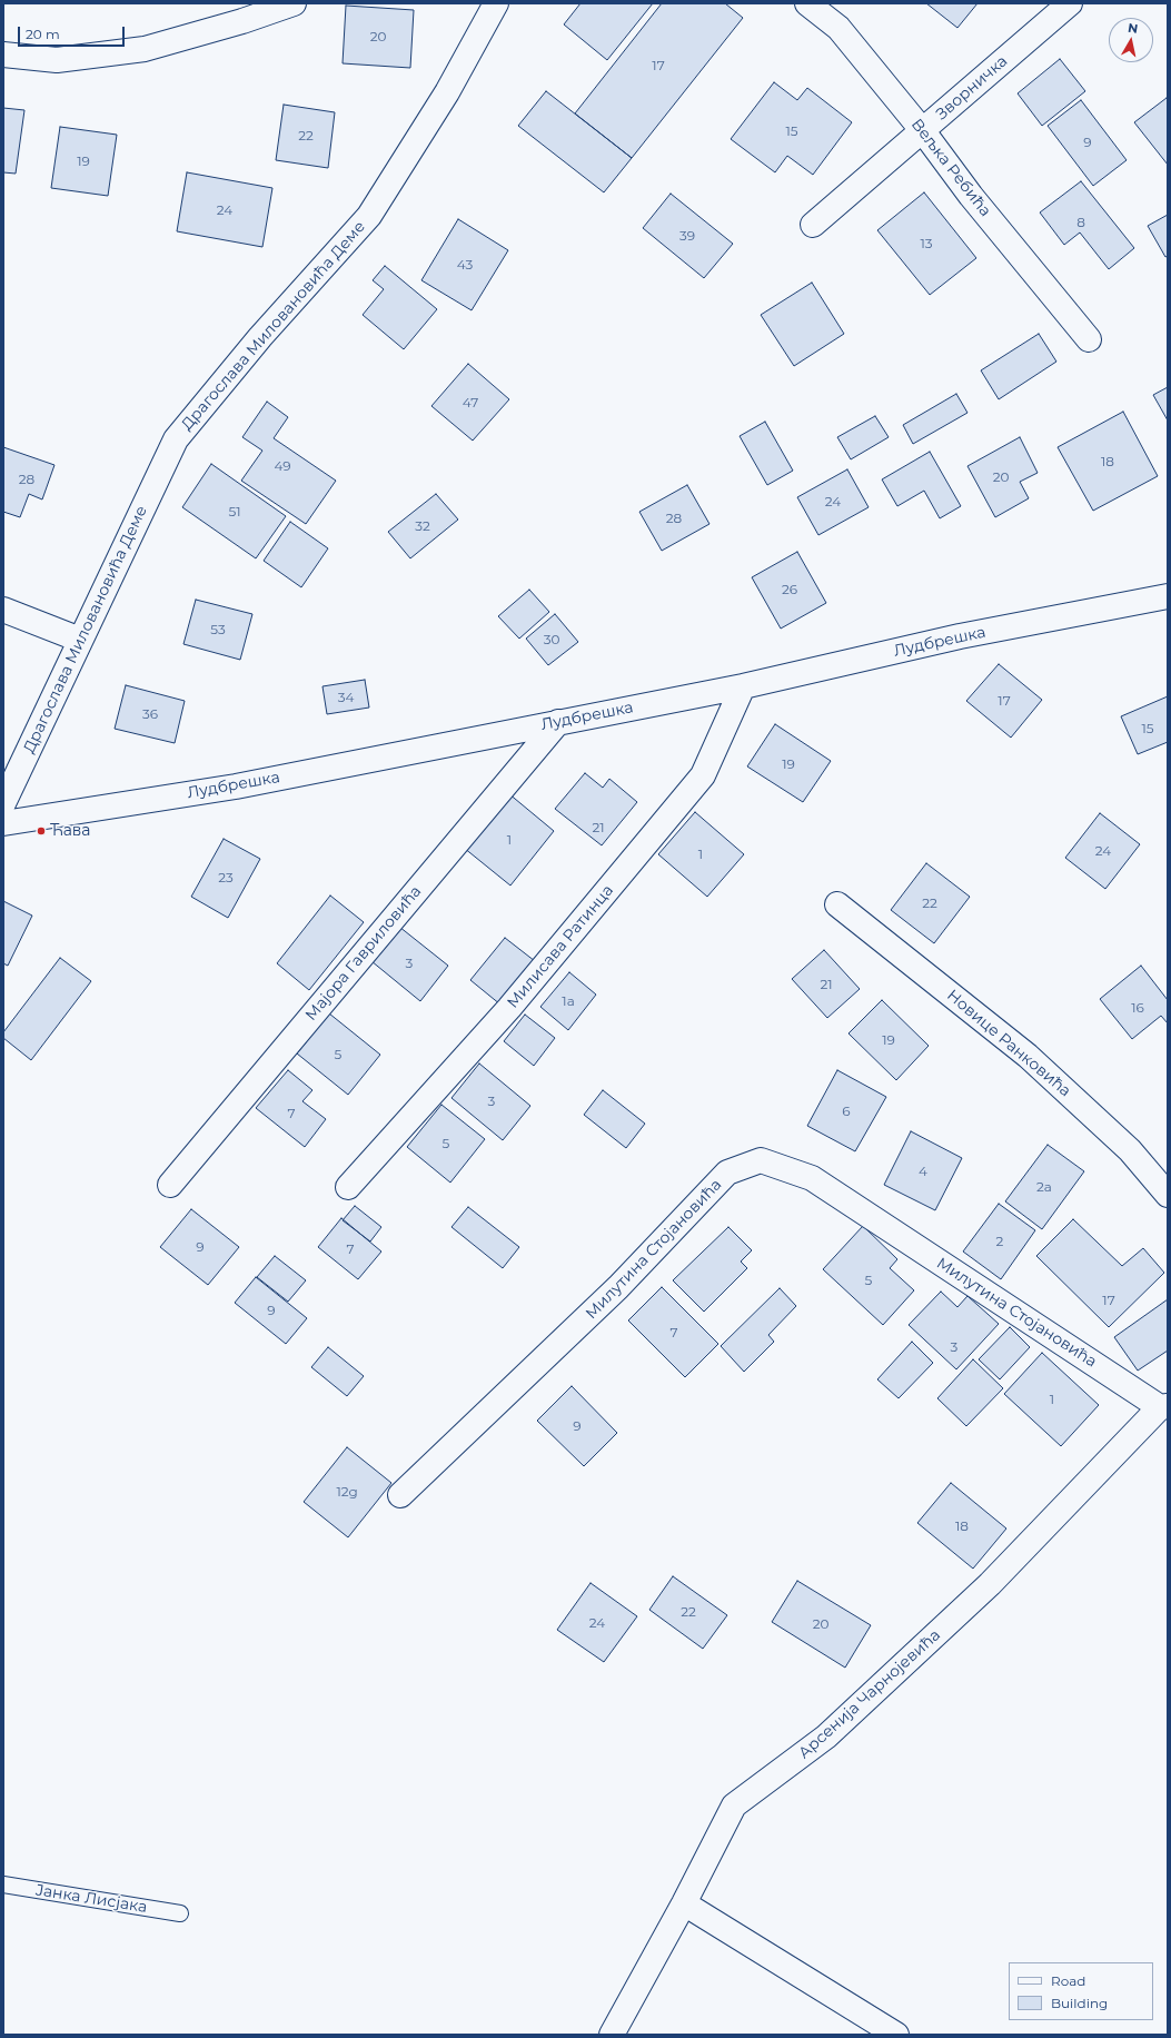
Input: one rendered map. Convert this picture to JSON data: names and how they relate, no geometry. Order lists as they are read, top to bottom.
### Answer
{
  "streets": {
    "street": [
      "Зворничка",
      "Вељка Ребића",
      "Драгослава Миловановића Деме",
      "Лудбрешка",
      "Милисава Ратинца",
      "Мајора Гавриловића",
      "Новице Ранковића",
      "Милутина Стојановића",
      "Арсенија Чарнојевића"
    ],
    "lane": ["Јанка Лисјака"]
  },
  "crossings": [
    ["Зворничка", "Вељка Ребића"],
    ["Лудбрешка", "Милисава Ратинца"],
    ["Лудбрешка", "Мајора Гавриловића"],
    ["Милутина Стојановића", "Арсенија Чарнојевића"]
  ],
  "places": ["Ћава"],
  "house_numbers": [
    "20",
    "17",
    "15",
    "22",
    "9",
    "19",
    "24",
    "8",
    "39",
    "13",
    "43",
    "47",
    "18",
    "49",
    "20",
    "28",
    "24",
    "51",
    "28",
    "32",
    "26",
    "53",
    "30",
    "34",
    "17",
    "36",
    "15",
    "19",
    "21",
    "1",
    "24",
    "1",
    "23",
    "22",
    "3",
    "21",
    "1a",
    "16",
    "19",
    "5",
    "3",
    "6",
    "7",
    "5",
    "4",
    "2a",
    "2",
    "9",
    "7",
    "5",
    "17",
    "9",
    "7",
    "3",
    "1",
    "9",
    "12g",
    "18",
    "22",
    "24",
    "20"
  ],
  "legend": ["Road", "Building"],
  "scale_bar": "20 m",
  "north": "top"
}
